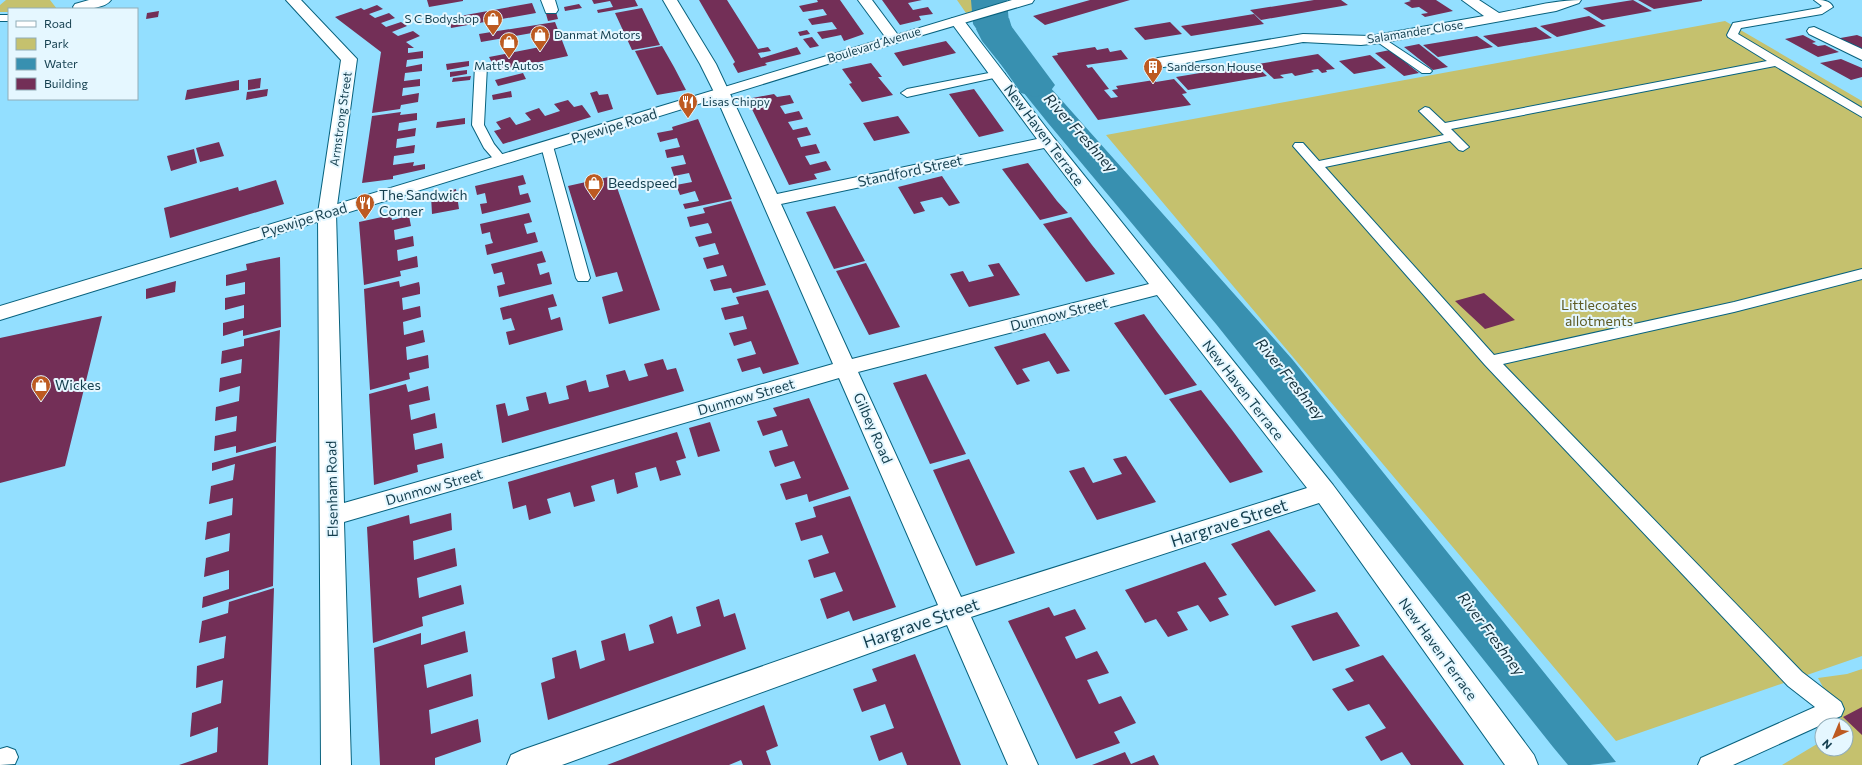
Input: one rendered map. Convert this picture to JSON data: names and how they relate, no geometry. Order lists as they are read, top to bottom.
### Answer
{
  "streets": {
    "street": [
      "Salamander Close",
      "Boulevard Avenue",
      "Armstrong Street",
      "Pyewipe Road",
      "New Haven Terrace",
      "Standford Street",
      "Dunmow Street",
      "Gilbey Road",
      "Elsenham Road",
      "Hargrave Street"
    ]
  },
  "crossings": [
    ["Boulevard Avenue", "Pyewipe Road"],
    ["Boulevard Avenue", "New Haven Terrace"],
    ["Boulevard Avenue", "Gilbey Road"],
    ["Armstrong Street", "Pyewipe Road"],
    ["Armstrong Street", "Elsenham Road"],
    ["Pyewipe Road", "Gilbey Road"],
    ["Pyewipe Road", "Elsenham Road"],
    ["New Haven Terrace", "Standford Street"],
    ["New Haven Terrace", "Dunmow Street"],
    ["New Haven Terrace", "Hargrave Street"],
    ["Standford Street", "Gilbey Road"],
    ["Dunmow Street", "Gilbey Road"],
    ["Dunmow Street", "Elsenham Road"],
    ["Gilbey Road", "Hargrave Street"]
  ],
  "water": ["River Freshney"],
  "parks": ["Littlecoates allotments"],
  "places": {
    "shop": [
      "S C Bodyshop",
      "Danmat Motors",
      "Matt's Autos",
      "Beedspeed",
      "Wickes"
    ],
    "building": ["Sanderson House"],
    "restaurant": ["Lisas Chippy", "The Sandwich Corner"]
  },
  "legend": [
    "Road",
    "Park",
    "Water",
    "Building"
  ],
  "north": "bottom left"
}
